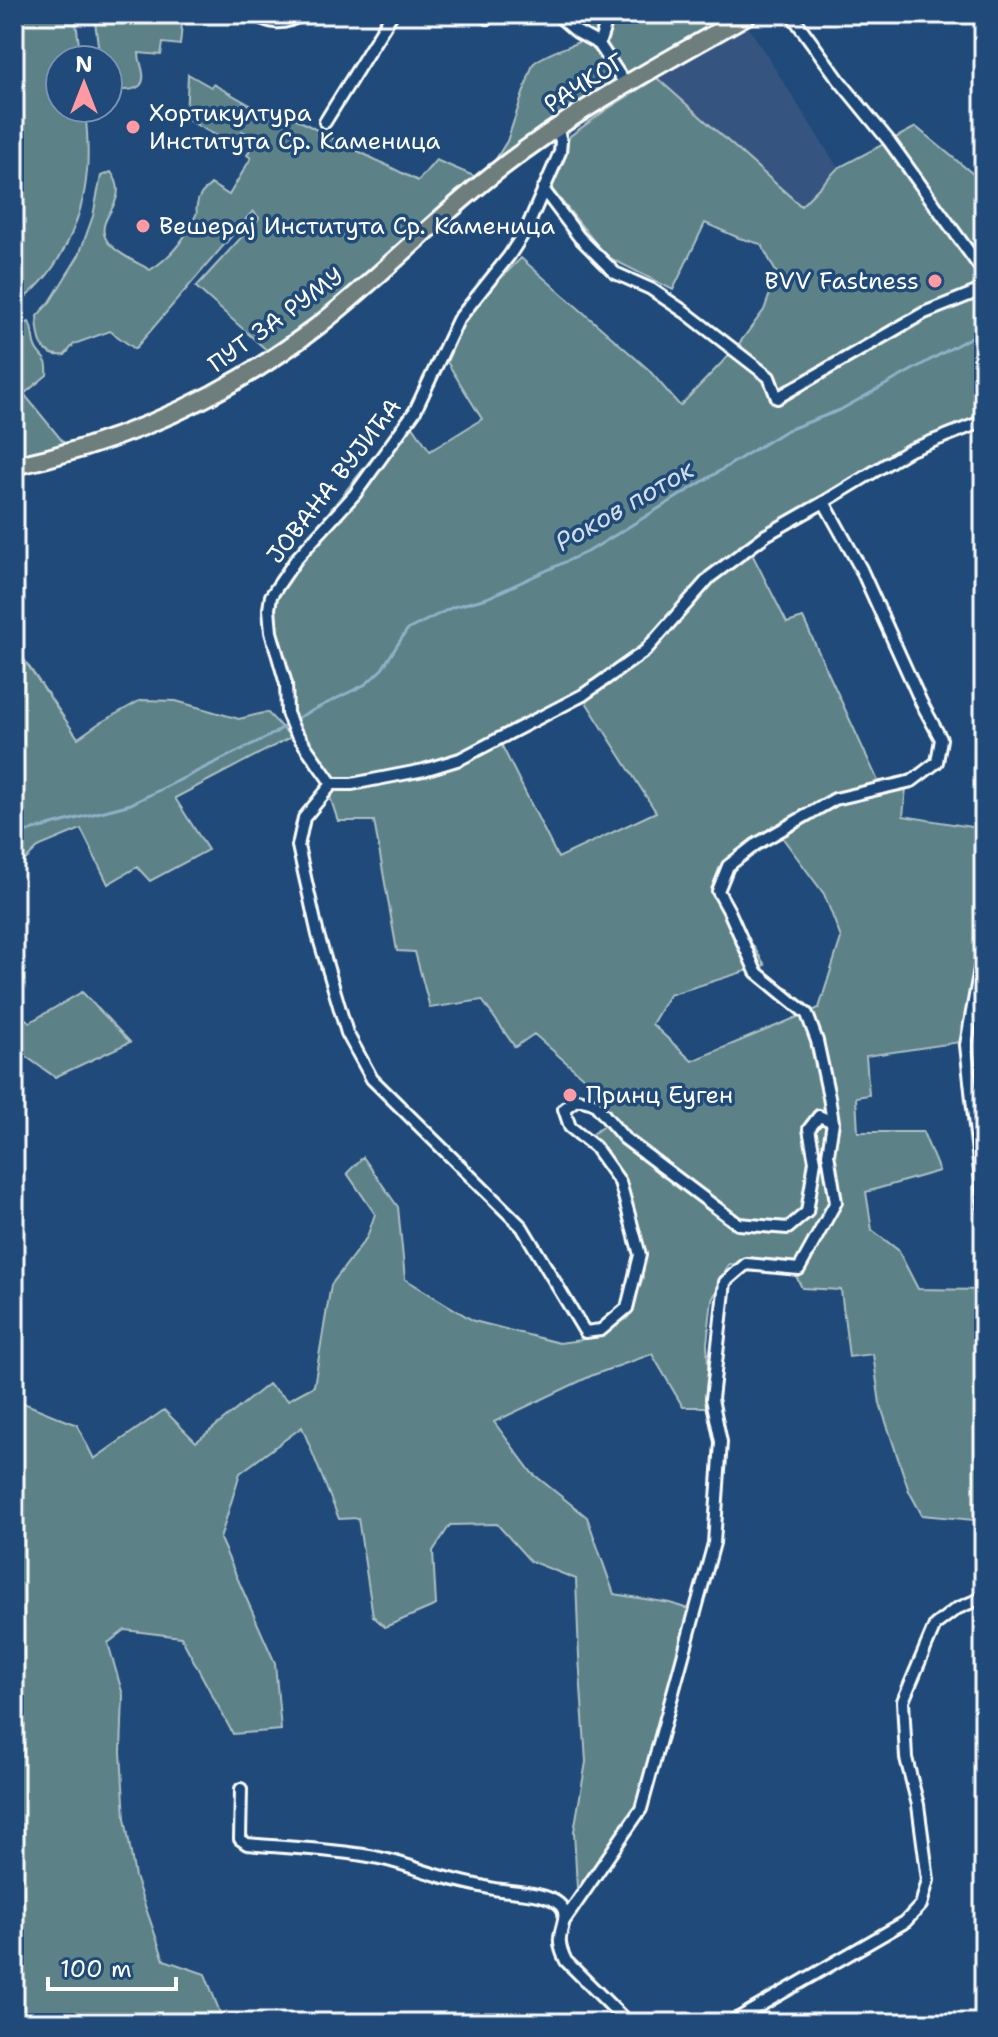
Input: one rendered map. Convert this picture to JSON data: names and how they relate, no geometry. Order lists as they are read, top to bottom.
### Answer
{
  "streets": {
    "main road": ["РАЧКОГ", "ПУТ ЗА РУМУ"],
    "street": ["ЈОВАНА ВУЈИЋА"]
  },
  "crossings": [
    ["РАЧКОГ", "ПУТ ЗА РУМУ"],
    ["РАЧКОГ", "ЈОВАНА ВУЈИЋА"]
  ],
  "water": ["Роков поток"],
  "places": [
    "Хортикултура Института Ср. Каменица",
    "Вешерај Института Ср. Каменица",
    "BVV Fastness",
    "Принц Еуген"
  ],
  "scale_bar": "100 m",
  "north": "top"
}
